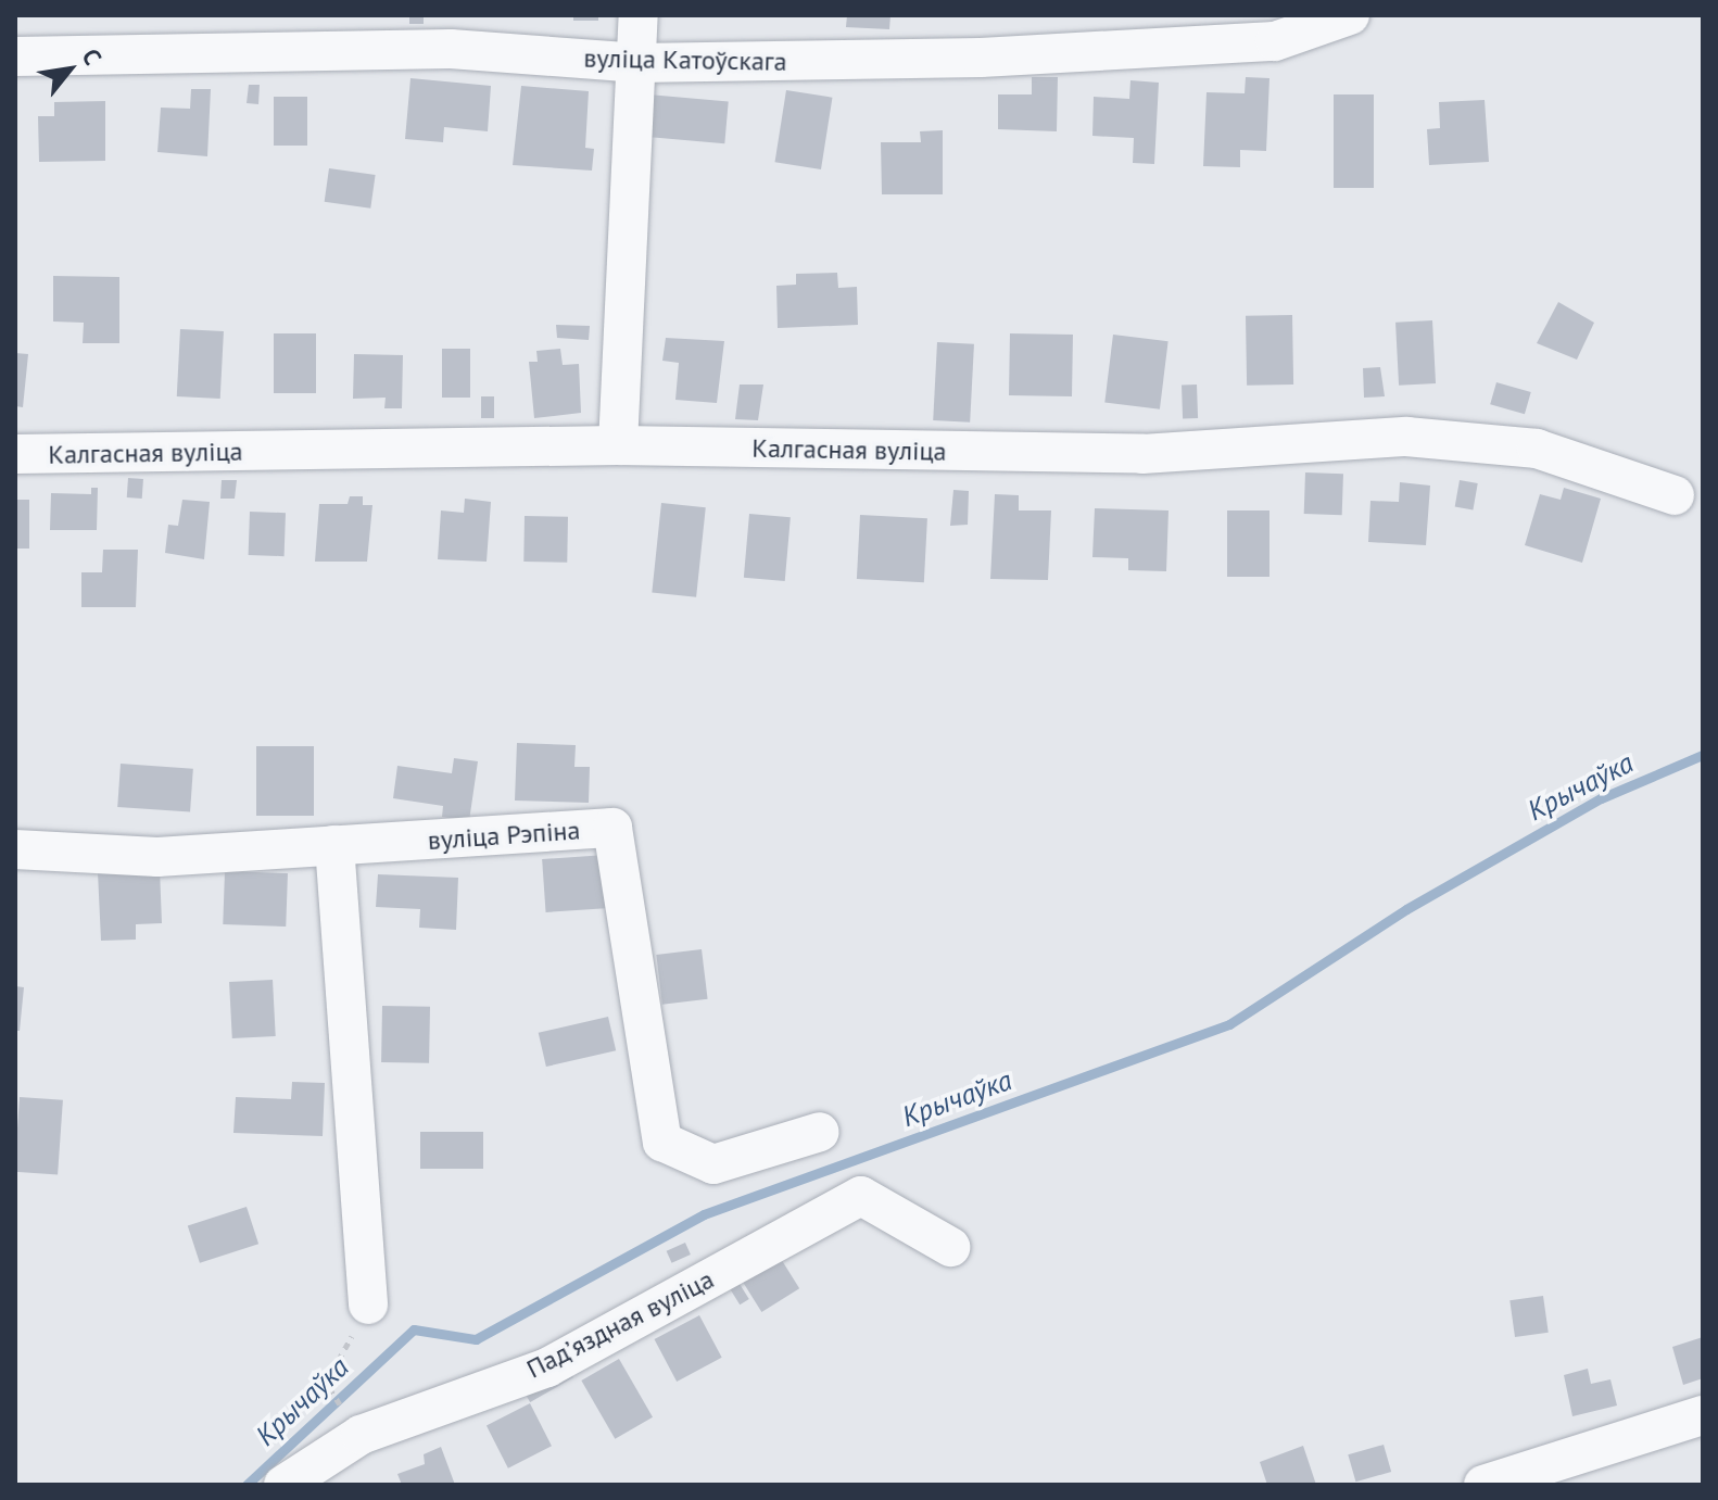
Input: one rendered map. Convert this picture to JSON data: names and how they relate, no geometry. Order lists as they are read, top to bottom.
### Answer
{
  "streets": {
    "street": [
      "вуліца Катоўскага",
      "Калгасная вуліца",
      "вуліца Рэпіна",
      "Падʼяздная вуліца"
    ]
  },
  "water": ["Крычаўка"],
  "north": "top right"
}
